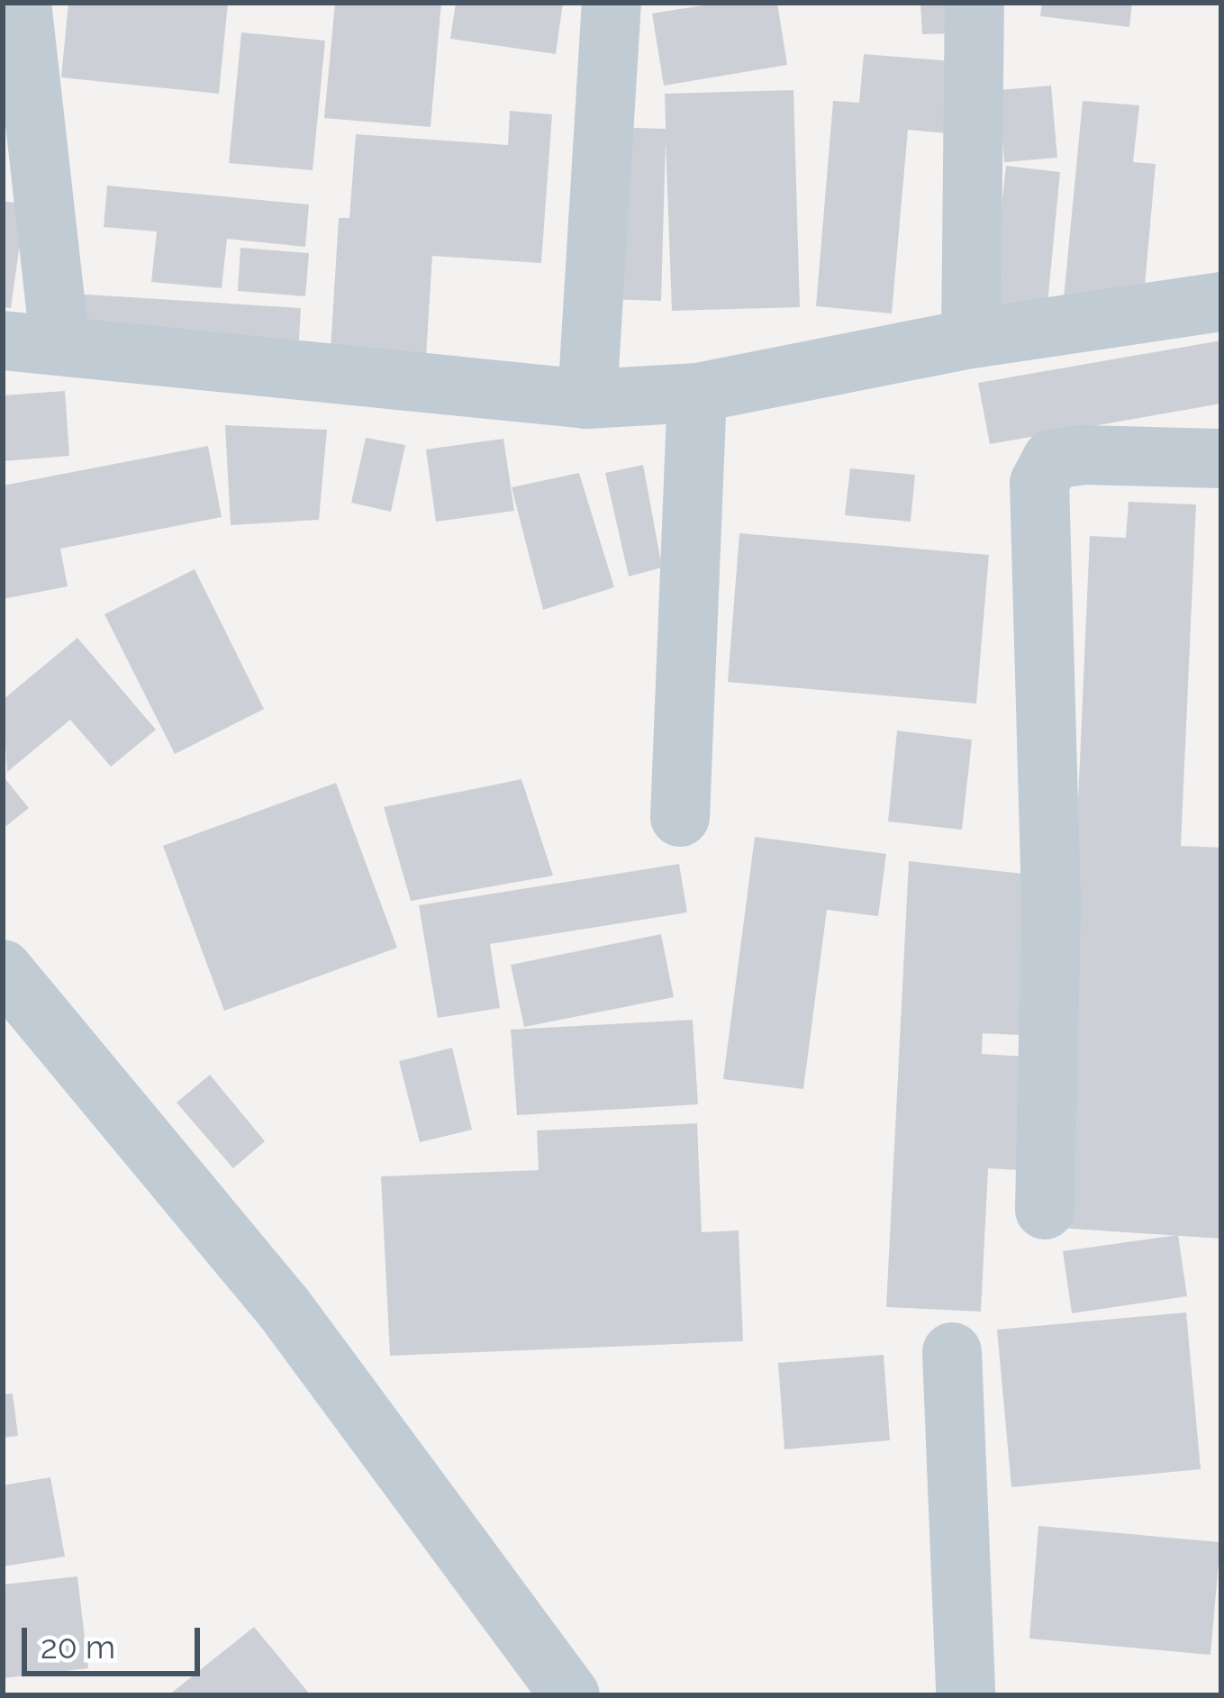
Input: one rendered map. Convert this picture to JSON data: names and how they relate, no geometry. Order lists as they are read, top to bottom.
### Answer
{
  "scale_bar": "20 m"
}
